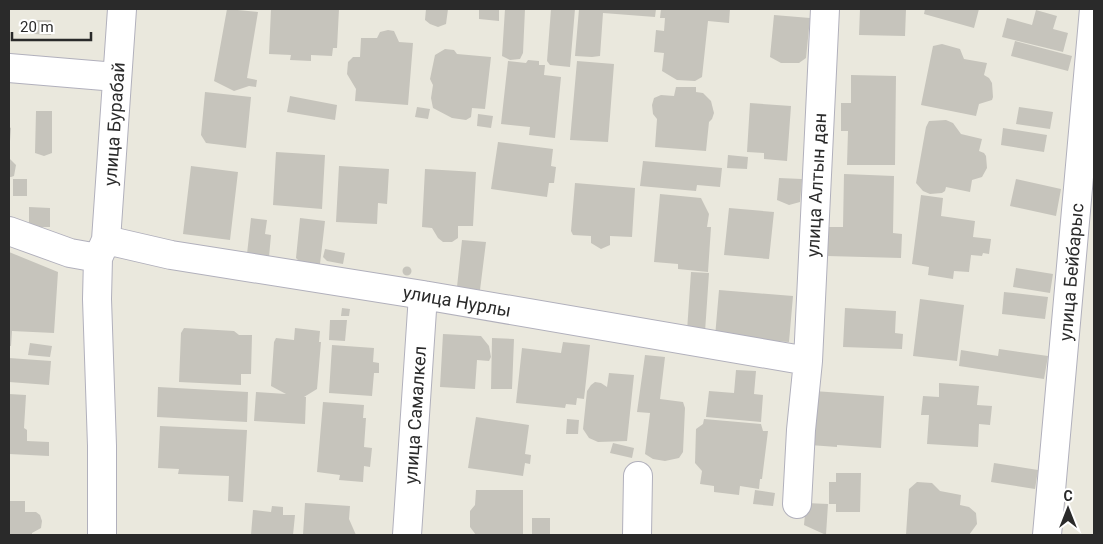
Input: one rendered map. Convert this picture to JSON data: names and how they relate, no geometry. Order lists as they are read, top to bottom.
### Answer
{
  "streets": {
    "street": [
      "улица Бурабай",
      "улица Алтын дан",
      "улица Бейбарыс",
      "улица Нурлы",
      "улица Самалкел"
    ]
  },
  "crossings": [
    ["улица Бурабай", "улица Нурлы"],
    ["улица Алтын дан", "улица Нурлы"],
    ["улица Нурлы", "улица Самалкел"]
  ],
  "scale_bar": "20 m",
  "north": "top"
}
